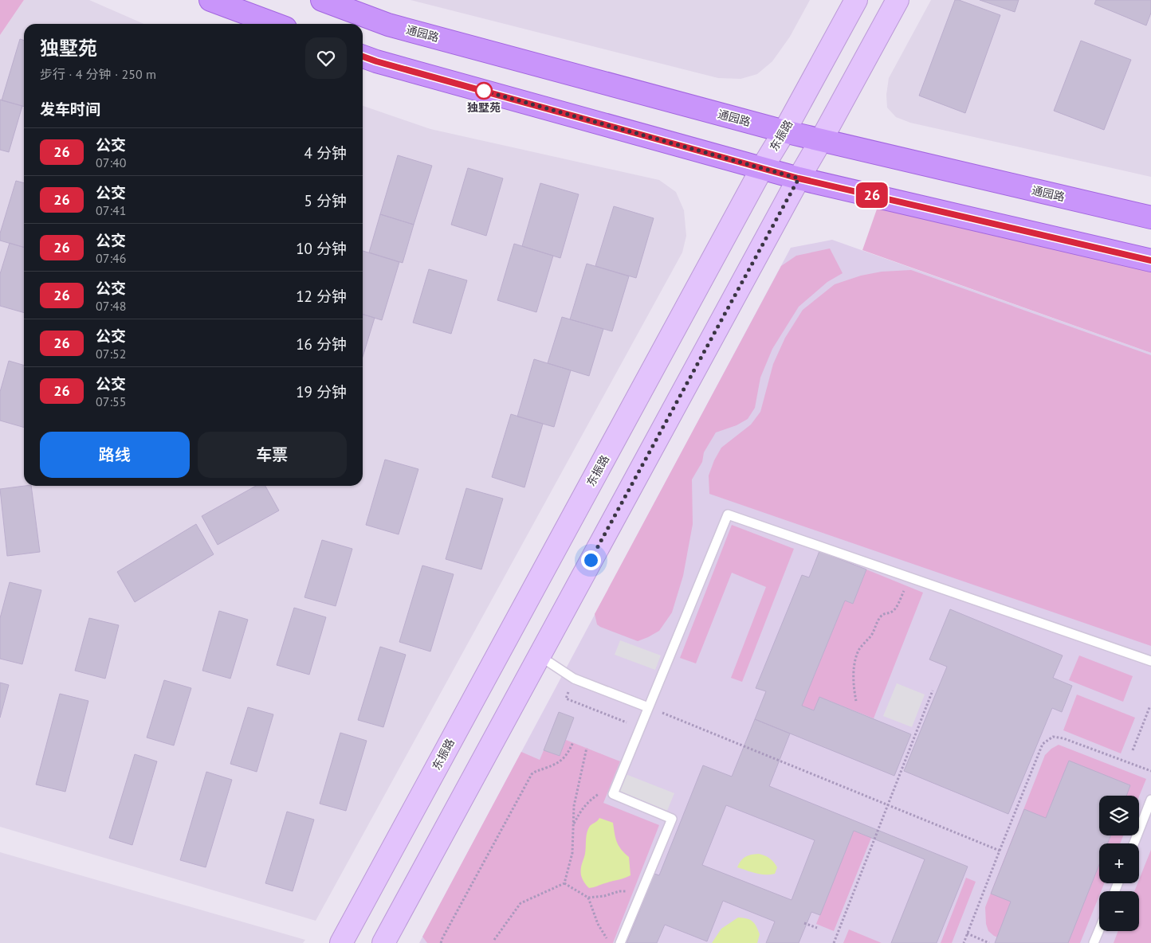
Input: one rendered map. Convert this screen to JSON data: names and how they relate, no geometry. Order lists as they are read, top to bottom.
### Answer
{
  "streets": {
    "main road": ["通园路", "东振路"]
  },
  "crossings": [
    ["通园路", "东振路"]
  ],
  "places": ["独墅苑"],
  "lines": ["bus line 26"],
  "page": {
    "on_map": "26",
    "heading": [
      ["独墅苑", "步行 · 4 分钟 · 250 m"],
      "发车时间"
    ],
    "list": [
      {
        "mark": "26",
        "name": "公交",
        "note": "07:40",
        "value": "4 分钟"
      },
      {
        "mark": "26",
        "name": "公交",
        "note": "07:41",
        "value": "5 分钟"
      },
      {
        "mark": "26",
        "name": "公交",
        "note": "07:46",
        "value": "10 分钟"
      },
      {
        "mark": "26",
        "name": "公交",
        "note": "07:48",
        "value": "12 分钟"
      },
      {
        "mark": "26",
        "name": "公交",
        "note": "07:52",
        "value": "16 分钟"
      },
      {
        "mark": "26",
        "name": "公交",
        "note": "07:55",
        "value": "19 分钟"
      }
    ],
    "buttons": ["路线", "车票"],
    "map_buttons": ["+", "−"]
  }
}
